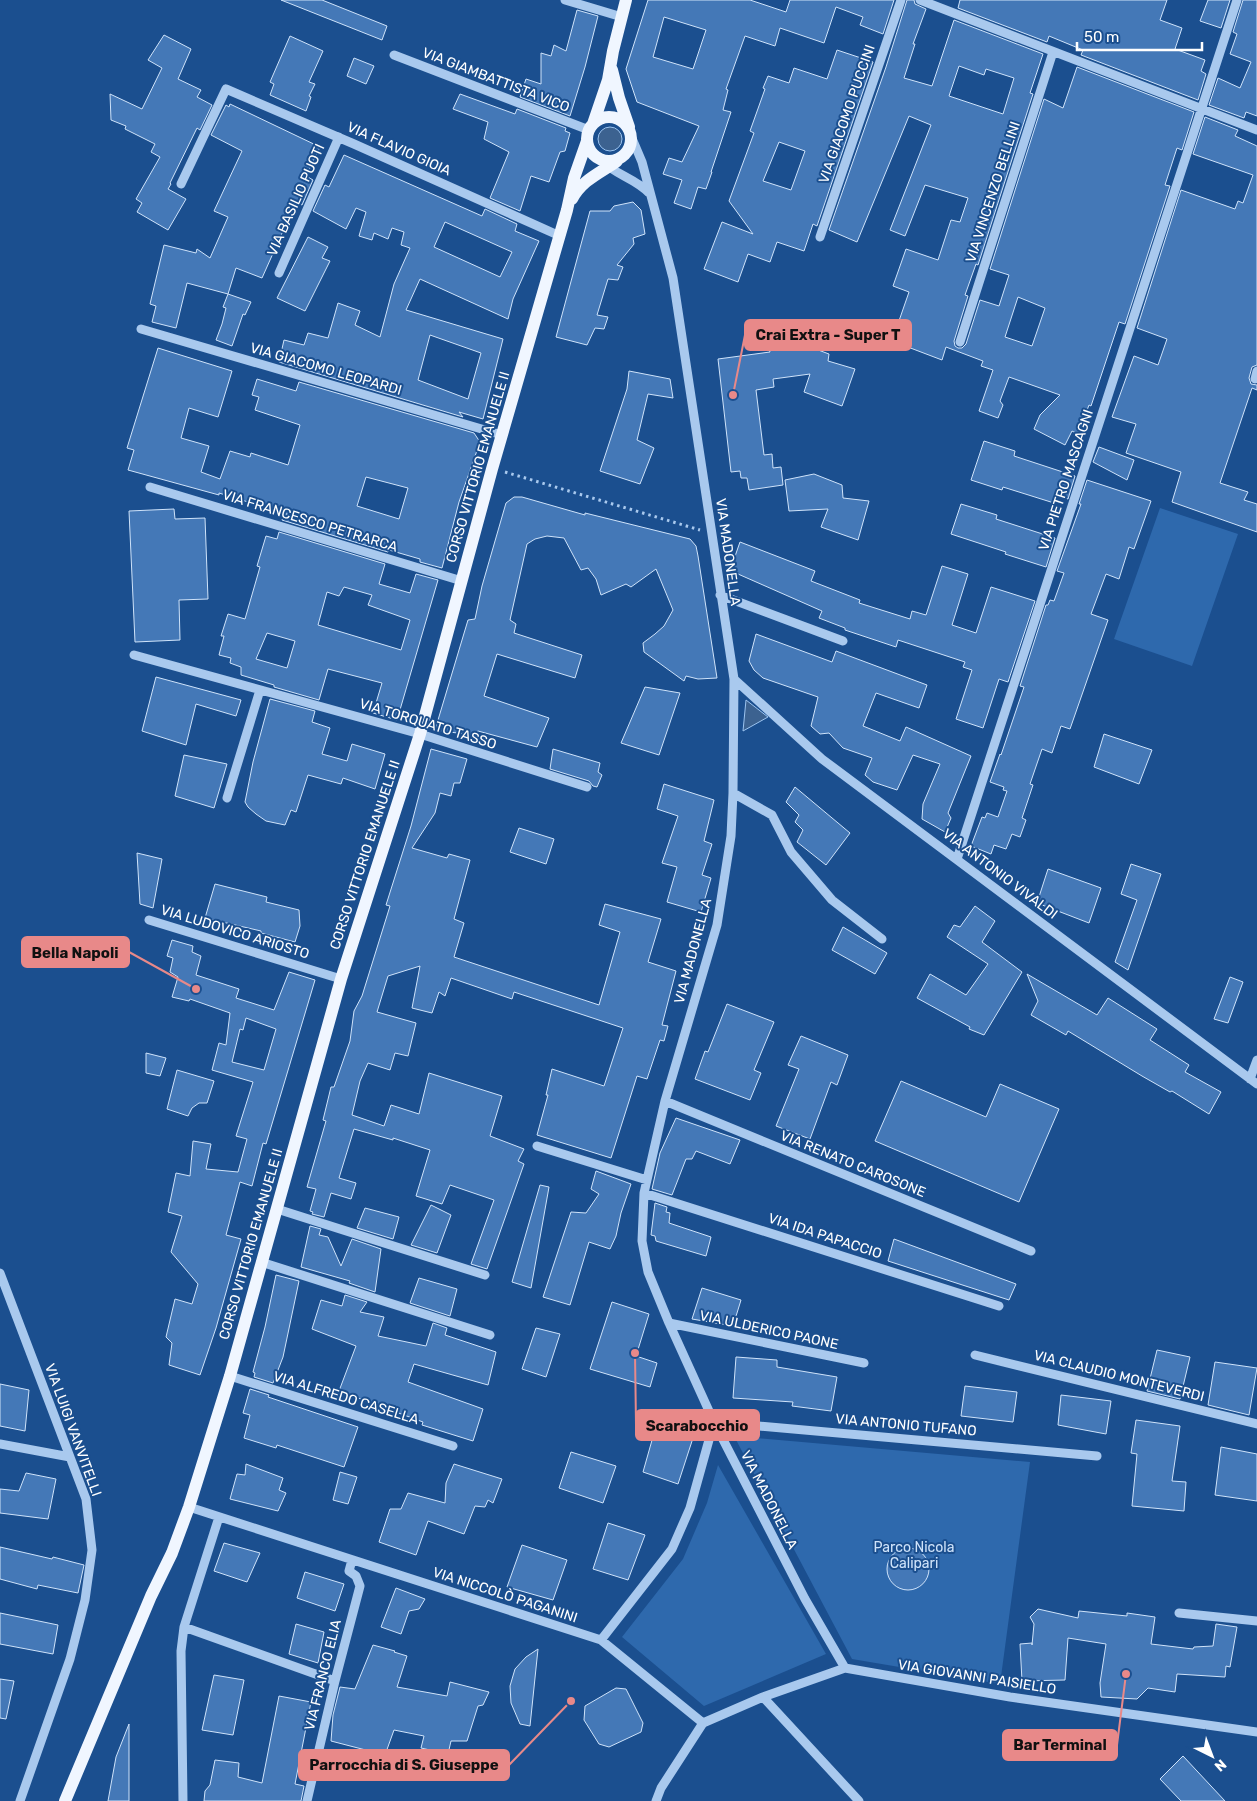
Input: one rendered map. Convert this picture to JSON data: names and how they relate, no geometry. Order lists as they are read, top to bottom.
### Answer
{
  "streets": {
    "main road": ["CORSO VITTORIO EMANUELE II"],
    "street": [
      "VIA GIAMBATTISTA VICO",
      "VIA GIACOMO PUCCINI",
      "VIA FLAVIO GIOIA",
      "VIA VINCENZO BELLINI",
      "VIA BASILIO PUOTI",
      "VIA GIACOMO LEOPARDI",
      "VIA PIETRO MASCAGNI",
      "VIA FRANCESCO PETRARCA",
      "VIA MADONELLA",
      "VIA TORQUATO TASSO",
      "VIA ANTONIO VIVALDI",
      "VIA LUDOVICO ARIOSTO",
      "VIA RENATO CAROSONE",
      "VIA IDA PAPACCIO",
      "VIA ULDERICO PAONE",
      "VIA CLAUDIO MONTEVERDI",
      "VIA ALFREDO CASELLA",
      "VIA ANTONIO TUFANO",
      "VIA LUIGI VANVITELLI",
      "VIA NICCOLÒ PAGANINI",
      "VIA FRANCO ELIA",
      "VIA GIOVANNI PAISIELLO"
    ]
  },
  "crossings": [
    ["VIA GIAMBATTISTA VICO", "CORSO VITTORIO EMANUELE II"],
    ["VIA GIAMBATTISTA VICO", "VIA MADONELLA"],
    ["VIA FLAVIO GIOIA", "VIA BASILIO PUOTI"],
    ["VIA FLAVIO GIOIA", "CORSO VITTORIO EMANUELE II"],
    ["VIA GIACOMO LEOPARDI", "CORSO VITTORIO EMANUELE II"],
    ["CORSO VITTORIO EMANUELE II", "VIA FRANCESCO PETRARCA"],
    ["CORSO VITTORIO EMANUELE II", "VIA MADONELLA"],
    ["CORSO VITTORIO EMANUELE II", "VIA TORQUATO TASSO"],
    ["CORSO VITTORIO EMANUELE II", "VIA LUDOVICO ARIOSTO"],
    ["CORSO VITTORIO EMANUELE II", "VIA ALFREDO CASELLA"],
    ["CORSO VITTORIO EMANUELE II", "VIA NICCOLÒ PAGANINI"],
    ["VIA PIETRO MASCAGNI", "VIA ANTONIO VIVALDI"],
    ["VIA MADONELLA", "VIA ANTONIO VIVALDI"],
    ["VIA MADONELLA", "VIA RENATO CAROSONE"],
    ["VIA MADONELLA", "VIA IDA PAPACCIO"],
    ["VIA MADONELLA", "VIA ULDERICO PAONE"],
    ["VIA MADONELLA", "VIA ANTONIO TUFANO"],
    ["VIA MADONELLA", "VIA GIOVANNI PAISIELLO"],
    ["VIA NICCOLÒ PAGANINI", "VIA FRANCO ELIA"],
    ["VIA NICCOLÒ PAGANINI", "VIA GIOVANNI PAISIELLO"]
  ],
  "parks": ["Parco Nicola Calipari"],
  "places": [
    "Crai Extra - Super T",
    "Bella Napoli",
    "Scarabocchio",
    "Bar Terminal",
    "Parrocchia di S. Giuseppe"
  ],
  "scale_bar": "50 m",
  "north": "bottom right"
}
